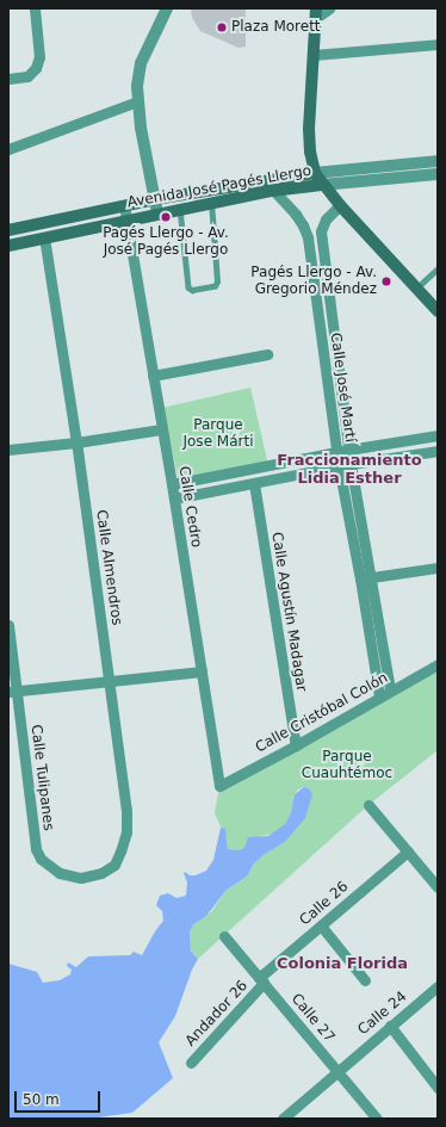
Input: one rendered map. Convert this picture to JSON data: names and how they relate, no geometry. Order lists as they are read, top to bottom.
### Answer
{
  "streets": {
    "main road": ["Avenida José Pagés Llergo"],
    "street": [
      "Calle José Martí",
      "Calle Cedro",
      "Calle Almendros",
      "Calle Agustín Madagar",
      "Calle Cristóbal Colón",
      "Calle Tulipanes",
      "Calle 26",
      "Andador 26",
      "Calle 24",
      "Calle 27"
    ]
  },
  "crossings": [
    ["Avenida José Pagés Llergo", "Calle José Martí"],
    ["Avenida José Pagés Llergo", "Calle Cedro"],
    ["Avenida José Pagés Llergo", "Calle Almendros"],
    ["Calle José Martí", "Calle Cristóbal Colón"],
    ["Calle Cedro", "Calle Cristóbal Colón"],
    ["Calle Almendros", "Calle Tulipanes"],
    ["Calle Agustín Madagar", "Calle Cristóbal Colón"],
    ["Calle 26", "Andador 26"],
    ["Calle 26", "Calle 27"],
    ["Andador 26", "Calle 27"],
    ["Calle 24", "Calle 27"]
  ],
  "districts": ["Fraccionamiento Lidia Esther", "Colonia Florida"],
  "parks": ["Parque Jose Márti", "Parque Cuauhtémoc"],
  "places": ["Plaza Morett", "Pagés Llergo - Av. José Pagés Llergo", "Pagés Llergo - Av. Gregorio Méndez"],
  "scale_bar": "50 m"
}
